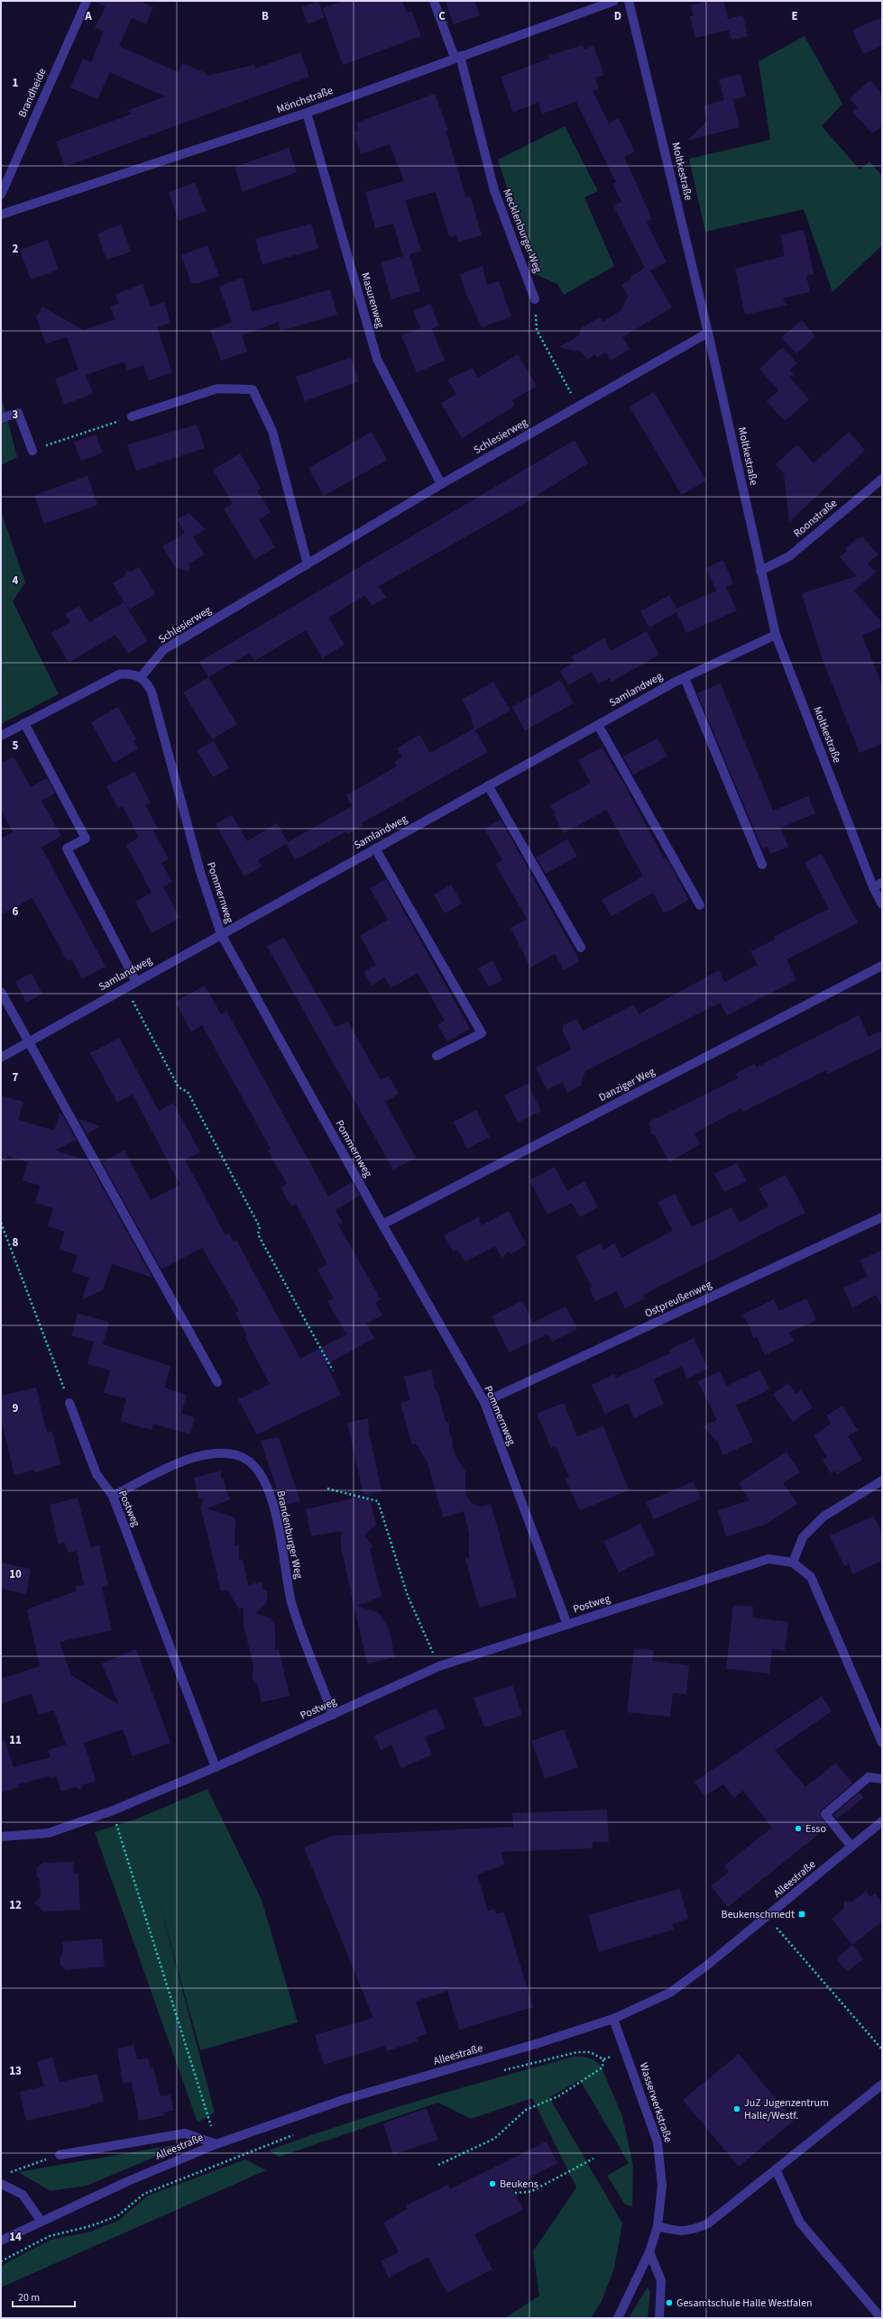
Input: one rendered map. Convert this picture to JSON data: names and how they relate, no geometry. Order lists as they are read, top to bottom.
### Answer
{
  "streets": {
    "street": [
      "Brandheide",
      "Mönchstraße",
      "Moltkestraße",
      "Mecklenburger Weg",
      "Masurenweg",
      "Schlesierweg",
      "Roonstraße",
      "Samlandweg",
      "Pommernweg",
      "Danziger Weg",
      "Ostpreußenweg",
      "Postweg",
      "Brandenburger Weg",
      "Alleestraße",
      "Wasserwerkstraße"
    ]
  },
  "crossings": [
    ["Mönchstraße", "Mecklenburger Weg"],
    ["Mönchstraße", "Masurenweg"],
    ["Moltkestraße", "Schlesierweg"],
    ["Moltkestraße", "Roonstraße"],
    ["Moltkestraße", "Samlandweg"],
    ["Masurenweg", "Schlesierweg"],
    ["Schlesierweg", "Pommernweg"],
    ["Samlandweg", "Pommernweg"],
    ["Pommernweg", "Danziger Weg"],
    ["Pommernweg", "Ostpreußenweg"],
    ["Pommernweg", "Postweg"],
    ["Postweg", "Brandenburger Weg"],
    ["Alleestraße", "Wasserwerkstraße"]
  ],
  "places": {
    "other": [
      "Esso",
      "JuZ Jugenzentrum Halle/Westf.",
      "Beukens",
      "Gesamtschule Halle Westfalen"
    ],
    "transit": ["Beukenschmedt"]
  },
  "scale_bar": "20 m",
  "grid": {
    "columns": [
      "A",
      "B",
      "C",
      "D",
      "E"
    ],
    "rows": [
      "1",
      "2",
      "3",
      "4",
      "5",
      "6",
      "7",
      "8",
      "9",
      "10",
      "11",
      "12",
      "13",
      "14"
    ]
  }
}
